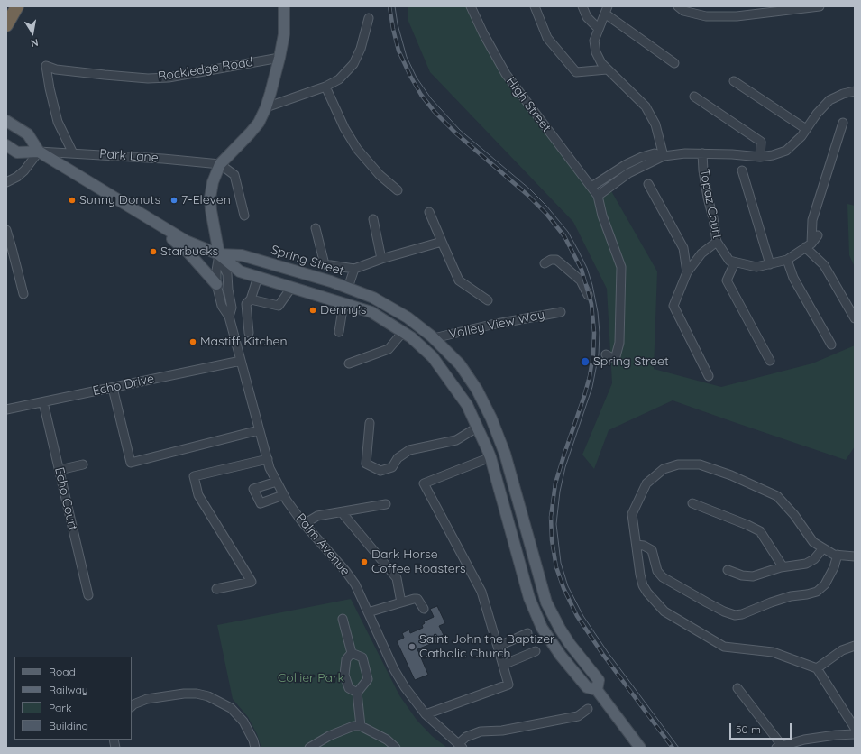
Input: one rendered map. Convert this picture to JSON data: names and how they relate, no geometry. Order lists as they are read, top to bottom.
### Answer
{
  "streets": {
    "main road": ["Spring Street"],
    "street": [
      "Rockledge Road",
      "High Street",
      "Park Lane",
      "Topaz Court",
      "Valley View Way",
      "Echo Drive",
      "Echo Court",
      "Palm Avenue"
    ]
  },
  "crossings": [
    ["Rockledge Road", "Park Lane"],
    ["Park Lane", "Spring Street"],
    ["Spring Street", "Valley View Way"],
    ["Spring Street", "Palm Avenue"],
    ["Echo Drive", "Echo Court"],
    ["Echo Drive", "Palm Avenue"]
  ],
  "parks": ["Collier Park"],
  "places": [
    "Sunny Donuts",
    "7-Eleven",
    "Starbucks",
    "Denny's",
    "Mastiff Kitchen",
    "Spring Street",
    "Dark Horse Coffee Roasters",
    "Saint John the Baptizer Catholic Church"
  ],
  "legend": [
    "Road",
    "Railway",
    "Park",
    "Building"
  ],
  "scale_bar": "50 m",
  "north": "bottom"
}
